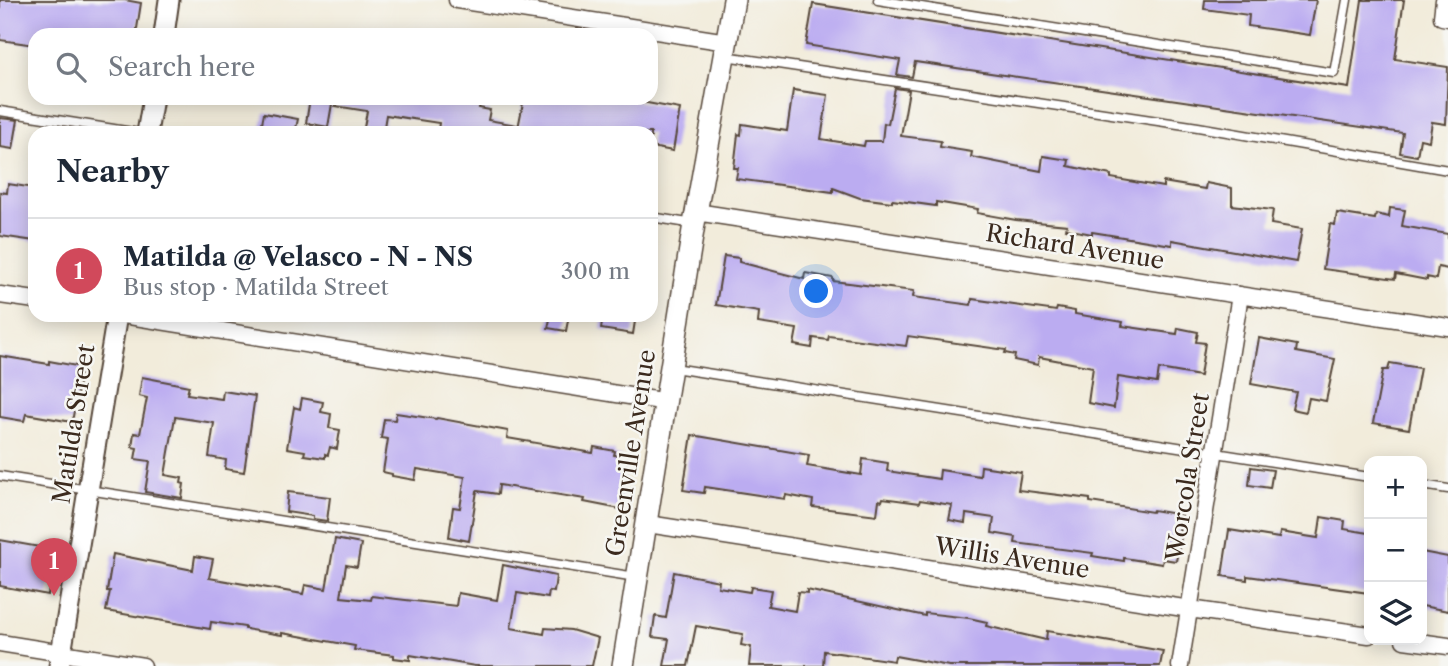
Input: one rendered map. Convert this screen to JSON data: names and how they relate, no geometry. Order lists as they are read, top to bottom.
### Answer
{
  "streets": {
    "main road": ["Greenville Avenue"],
    "street": [
      "Richard Avenue",
      "Matilda Street",
      "Worcola Street",
      "Willis Avenue"
    ]
  },
  "crossings": [
    ["Richard Avenue", "Greenville Avenue"],
    ["Richard Avenue", "Worcola Street"],
    ["Greenville Avenue", "Willis Avenue"],
    ["Worcola Street", "Willis Avenue"]
  ],
  "page": {
    "search": "Search here",
    "heading": "Nearby",
    "list": [
      {
        "mark": "1",
        "name": "Matilda @ Velasco - N - NS",
        "note": "Bus stop · Matilda Street",
        "value": "300 m"
      }
    ],
    "map_buttons": ["+", "−"],
    "pins": "1"
  }
}
